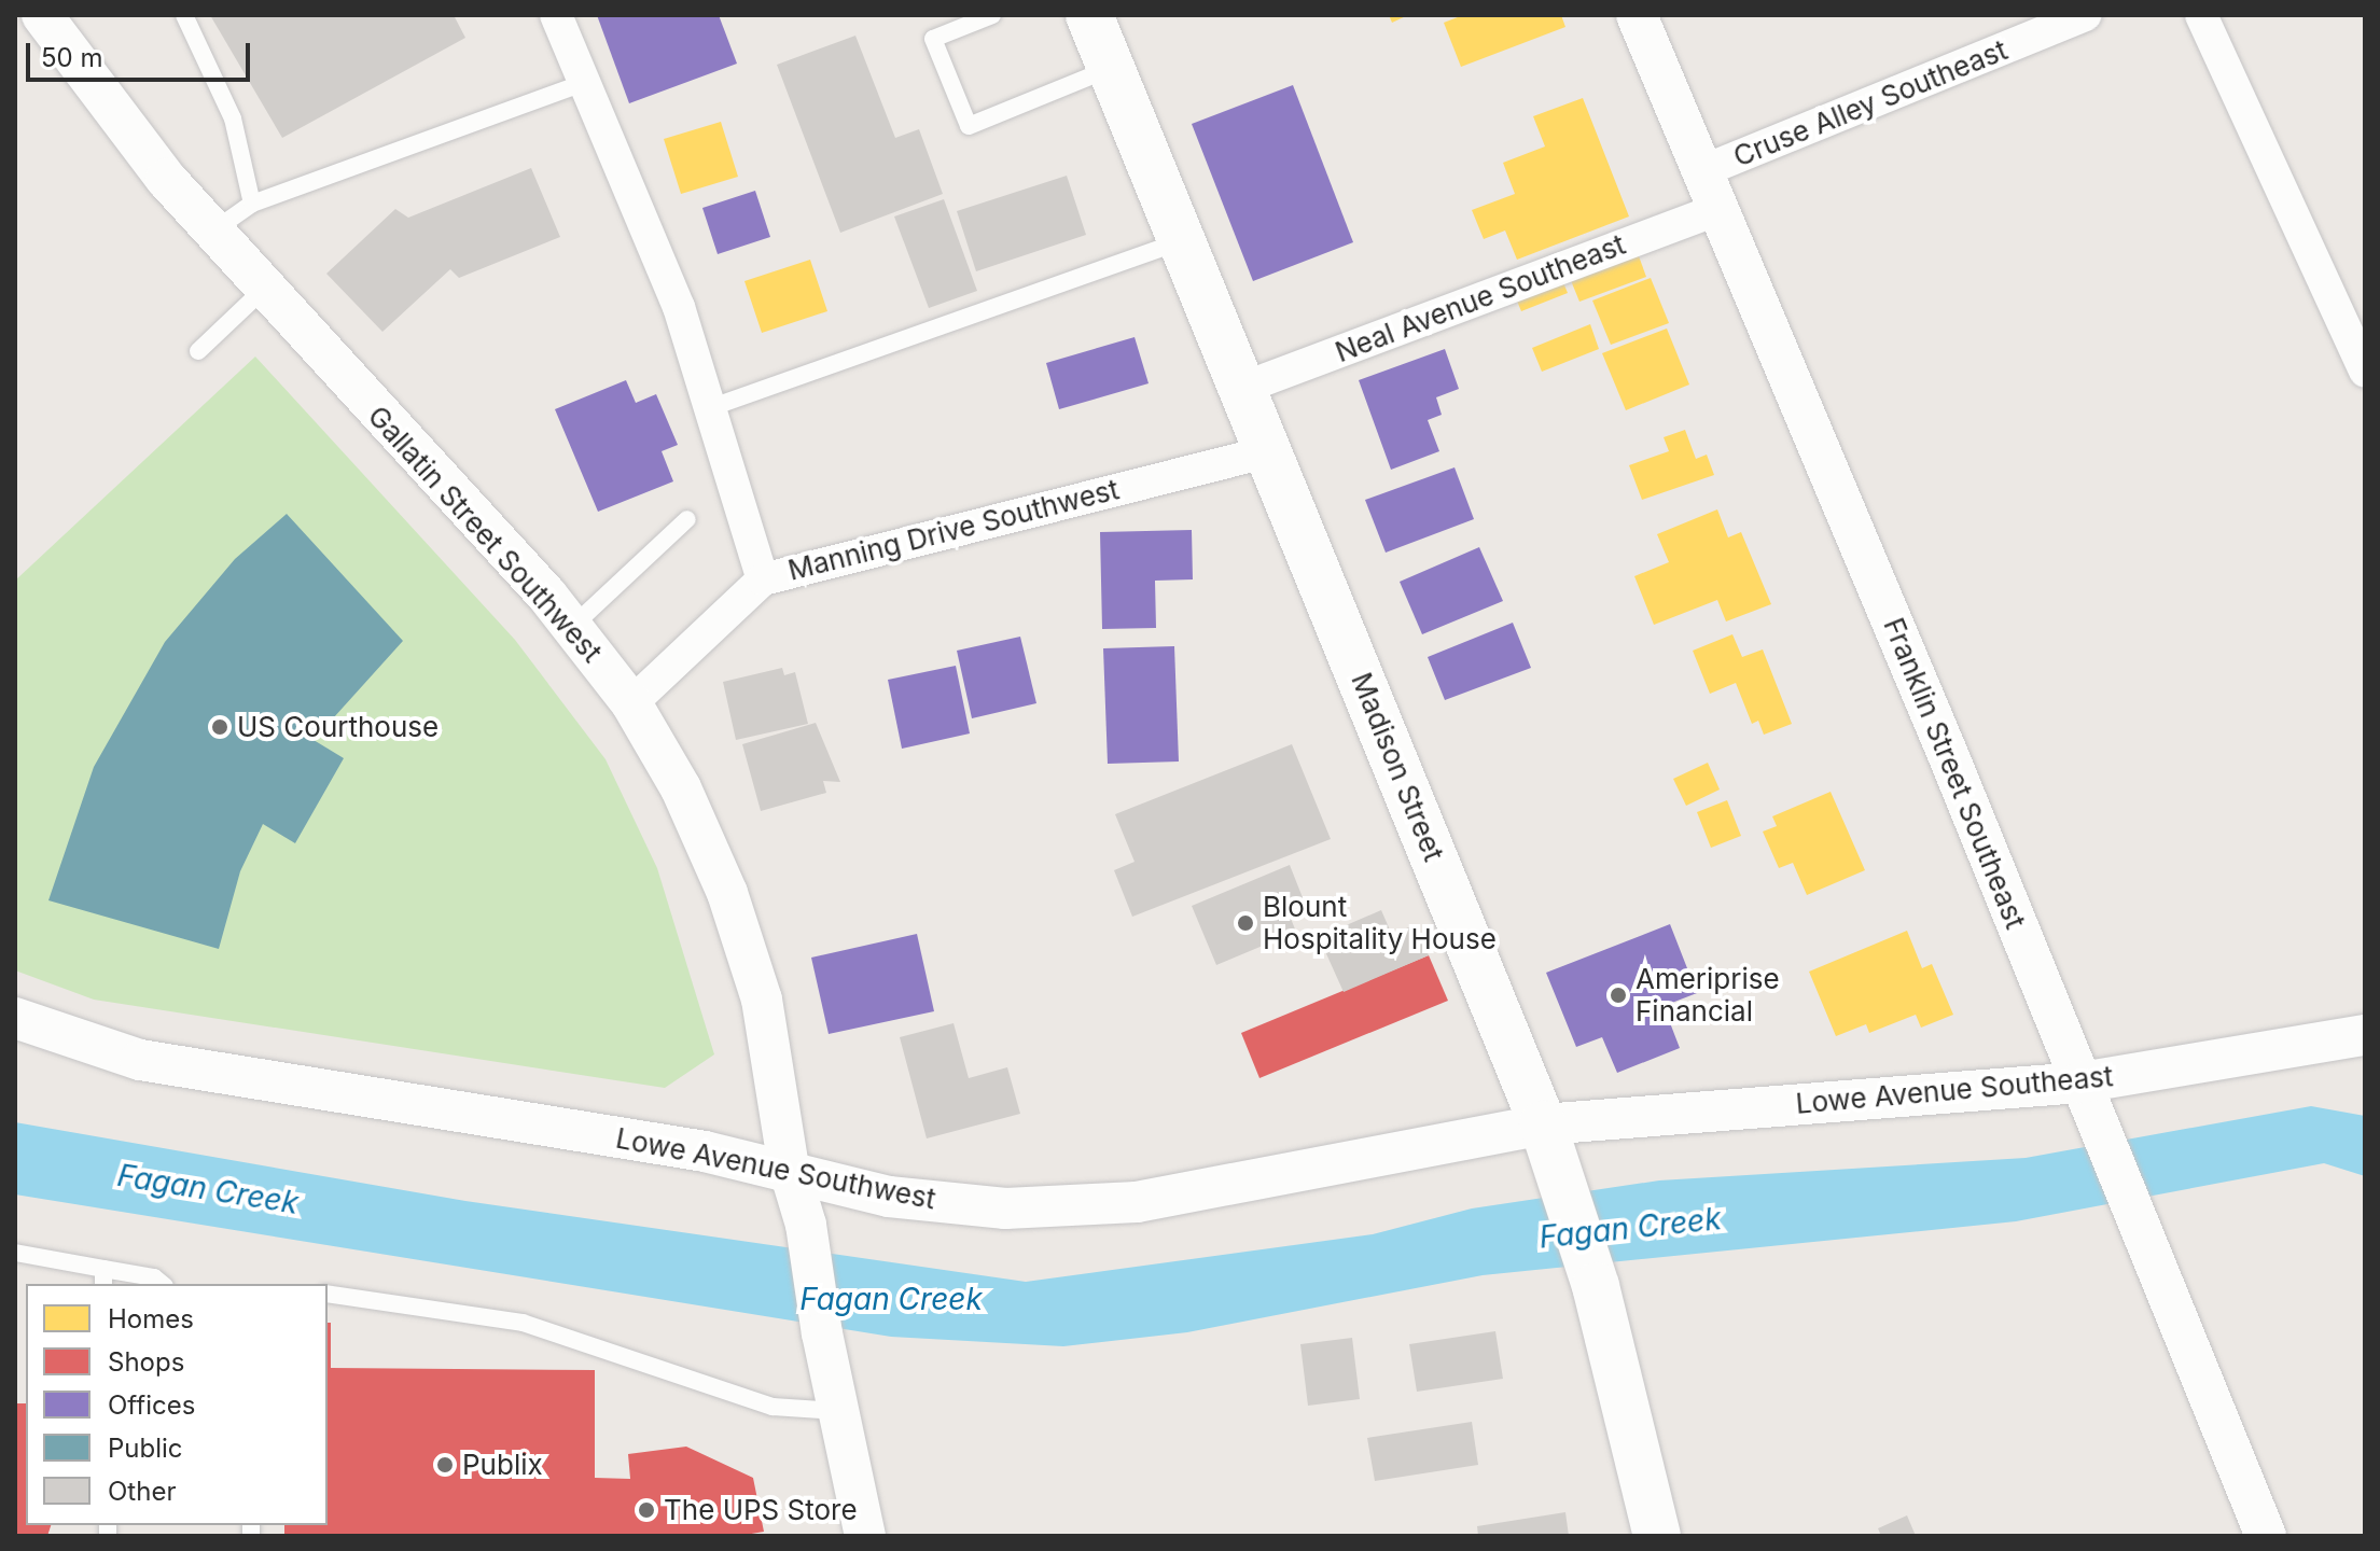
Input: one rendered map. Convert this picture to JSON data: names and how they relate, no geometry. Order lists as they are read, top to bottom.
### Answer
{
  "streets": {
    "main road": ["Madison Street"],
    "street": [
      "Cruse Alley Southeast",
      "Neal Avenue Southeast",
      "Manning Drive Southwest",
      "Gallatin Street Southwest",
      "Franklin Street Southeast",
      "Lowe Avenue Southeast",
      "Lowe Avenue Southwest"
    ]
  },
  "crossings": [
    ["Cruse Alley Southeast", "Neal Avenue Southeast"],
    ["Cruse Alley Southeast", "Franklin Street Southeast"],
    ["Neal Avenue Southeast", "Madison Street"],
    ["Neal Avenue Southeast", "Franklin Street Southeast"],
    ["Manning Drive Southwest", "Gallatin Street Southwest"],
    ["Manning Drive Southwest", "Madison Street"],
    ["Gallatin Street Southwest", "Lowe Avenue Southwest"],
    ["Madison Street", "Lowe Avenue Southeast"],
    ["Madison Street", "Lowe Avenue Southwest"],
    ["Franklin Street Southeast", "Lowe Avenue Southeast"],
    ["Lowe Avenue Southeast", "Lowe Avenue Southwest"]
  ],
  "water": ["Fagan Creek"],
  "places": [
    "US Courthouse",
    "Blount Hospitality House",
    "Ameriprise Financial",
    "Publix",
    "The UPS Store"
  ],
  "legend": [
    "Homes",
    "Shops",
    "Offices",
    "Public",
    "Other"
  ],
  "scale_bar": "50 m"
}
